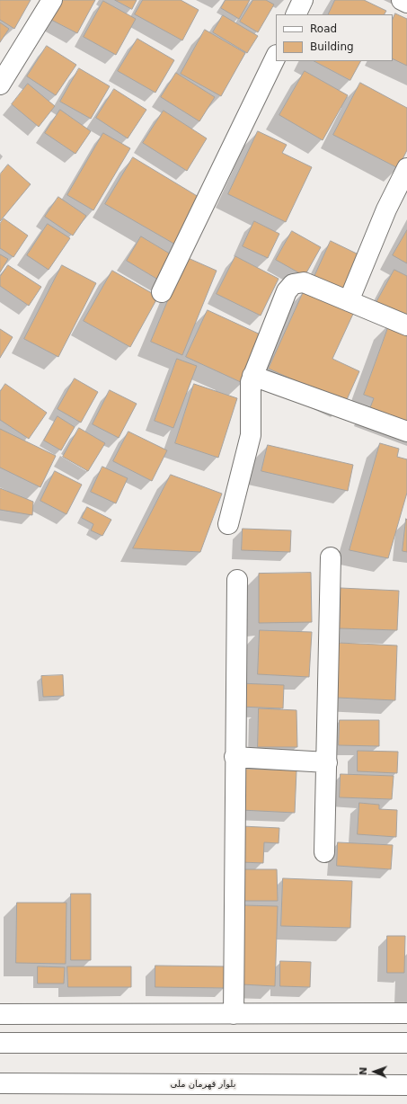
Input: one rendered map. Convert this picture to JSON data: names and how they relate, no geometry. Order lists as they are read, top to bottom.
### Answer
{
  "streets": {
    "main road": ["بلوار قهرمان ملی"]
  },
  "legend": ["Road", "Building"],
  "north": "left"
}
